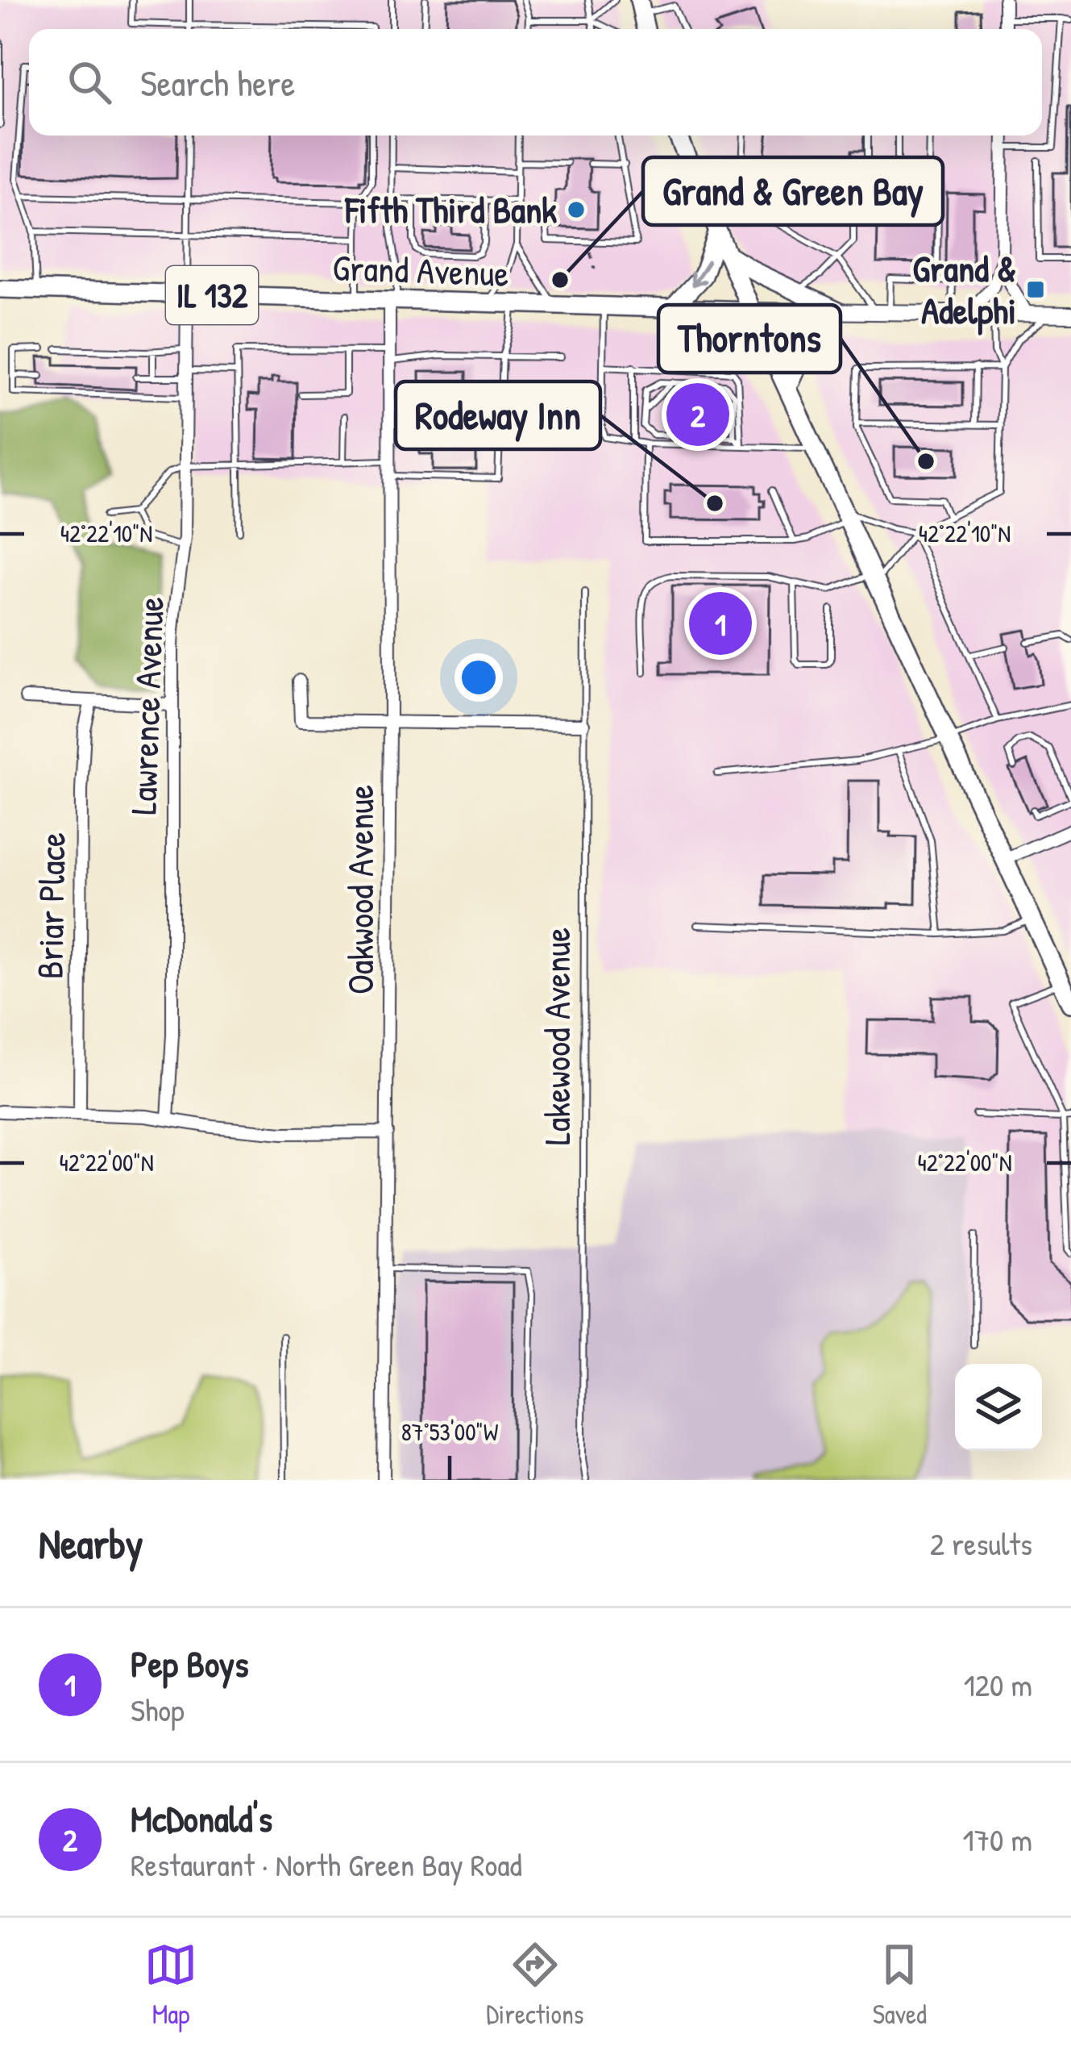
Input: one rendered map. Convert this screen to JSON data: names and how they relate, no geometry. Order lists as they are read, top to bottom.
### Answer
{
  "streets": {
    "main road": ["Grand Avenue", "IL 132"],
    "street": ["Lawrence Avenue", "Oakwood Avenue", "Briar Place"],
    "lane": ["Lakewood Avenue"]
  },
  "crossings": [
    ["Grand Avenue", "Lawrence Avenue"],
    ["Grand Avenue", "Oakwood Avenue"]
  ],
  "places": {
    "other": [
      "Fifth Third Bank",
      "Grand & Green Bay",
      "Thorntons",
      "Rodeway Inn"
    ],
    "transit": ["Grand & Adelphi"]
  },
  "page": {
    "search": "Search here",
    "pins": ["2", "1"],
    "heading": ["Nearby", "2 results"],
    "list": [
      {
        "mark": "1",
        "name": "Pep Boys",
        "note": "Shop",
        "value": "120 m"
      },
      {
        "mark": "2",
        "name": "McDonald's",
        "note": "Restaurant · North Green Bay Road",
        "value": "170 m"
      }
    ],
    "nav": ["Map", "Directions", "Saved"]
  },
  "coordinates": ["42°22'10\"N", "42°22'00\"N", "87°53'00\"W"]
}
